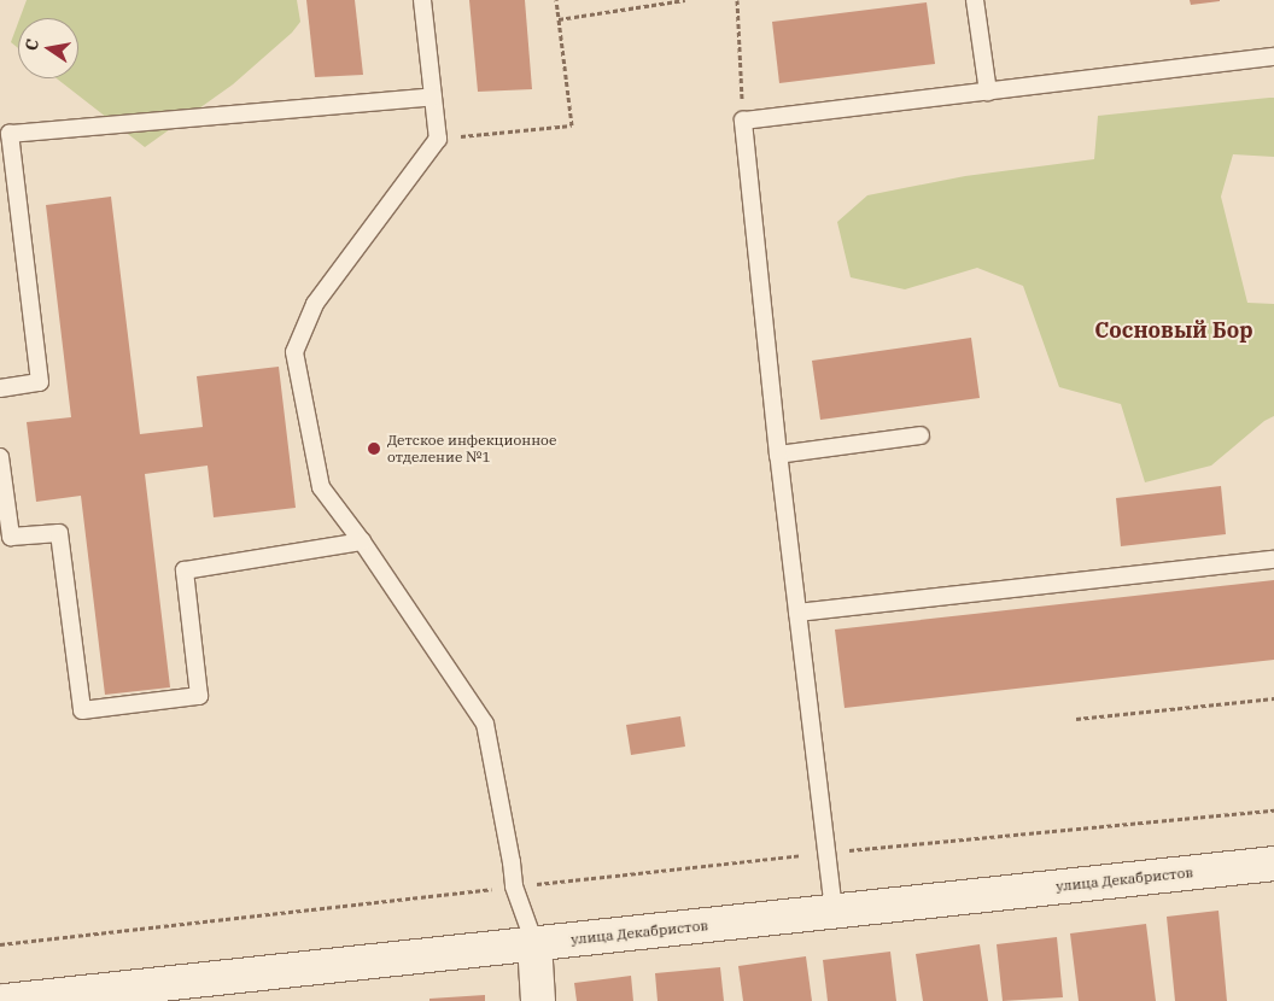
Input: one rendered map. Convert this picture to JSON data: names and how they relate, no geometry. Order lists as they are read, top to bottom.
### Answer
{
  "streets": {
    "street": ["улица Декабристов"]
  },
  "districts": ["Сосновый Бор"],
  "places": ["Детское инфекционное отделение №1"],
  "north": "left"
}
